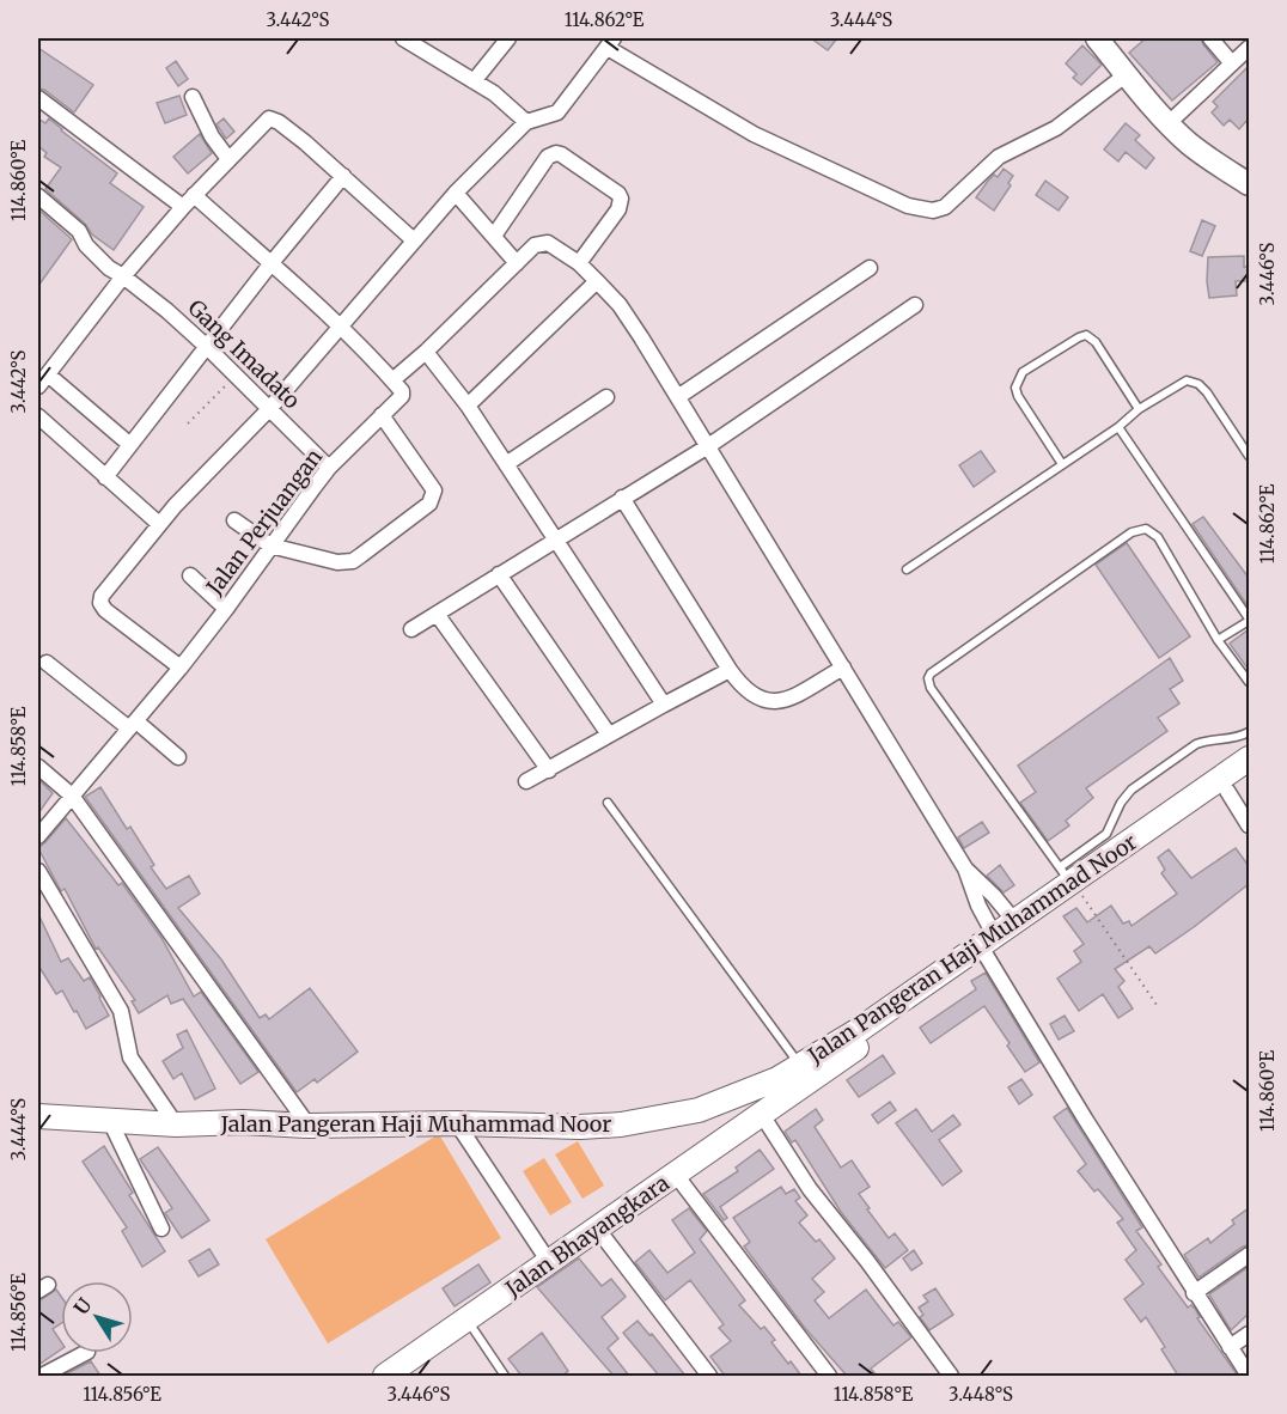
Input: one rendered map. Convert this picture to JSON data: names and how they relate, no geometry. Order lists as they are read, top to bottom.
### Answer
{
  "streets": {
    "main road": ["Jalan Pangeran Haji Muhammad Noor", "Jalan Bhayangkara"],
    "street": ["Gang Imadato", "Jalan Perjuangan"]
  },
  "crossings": [
    ["Gang Imadato", "Jalan Perjuangan"],
    ["Jalan Pangeran Haji Muhammad Noor", "Jalan Bhayangkara"]
  ],
  "north": "top left",
  "coordinates": [
    "3.442°S",
    "114.862°E",
    "3.444°S",
    "114.860°E",
    "3.446°S",
    "114.858°E",
    "114.856°E",
    "3.448°S"
  ]
}
